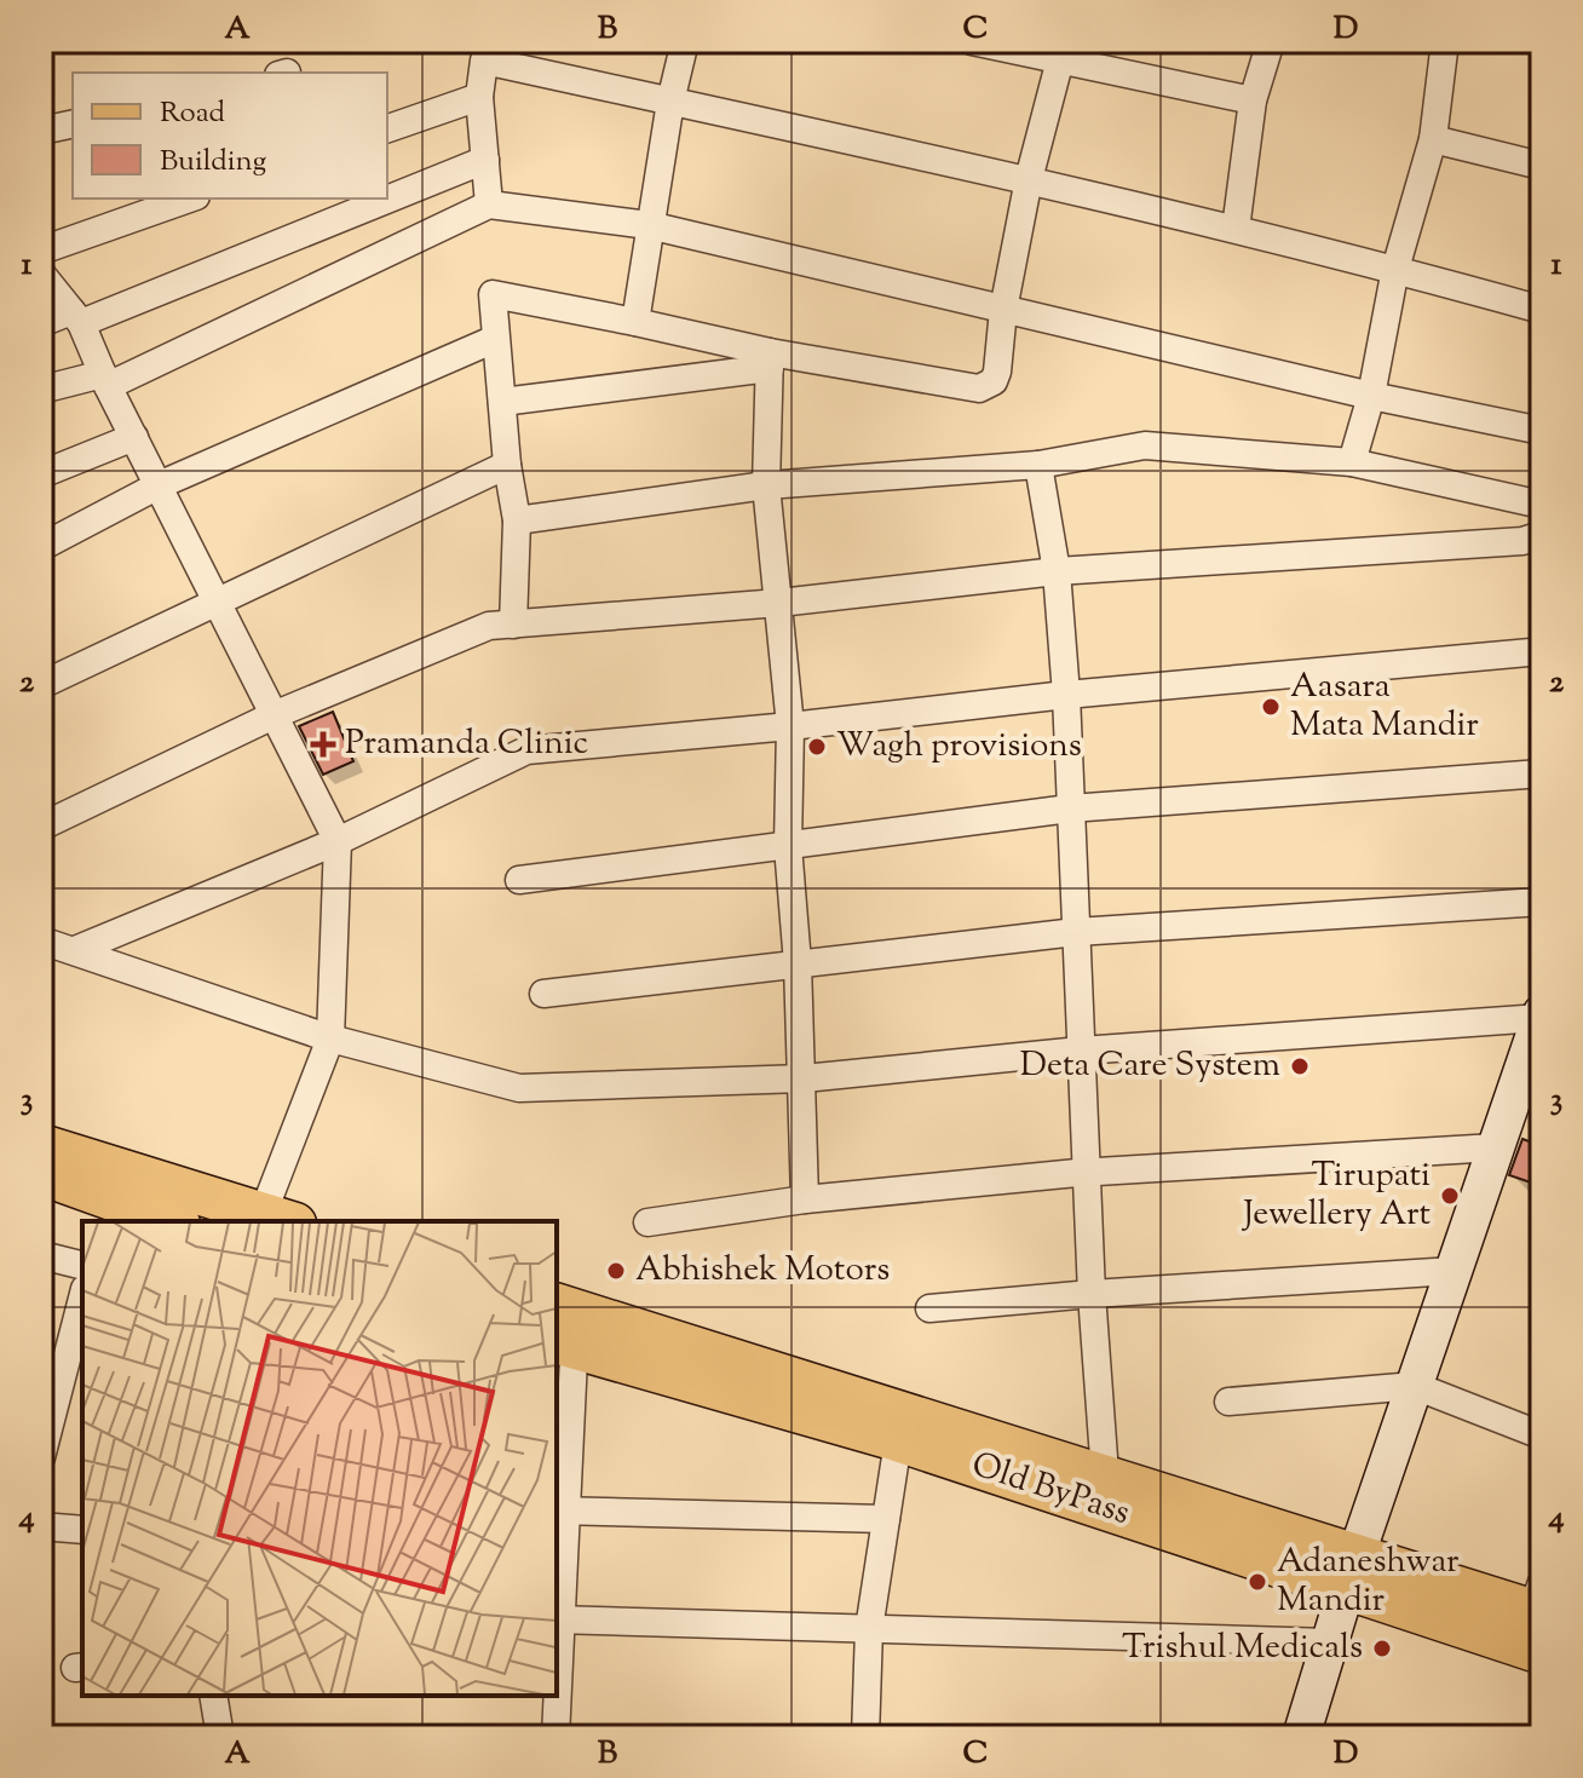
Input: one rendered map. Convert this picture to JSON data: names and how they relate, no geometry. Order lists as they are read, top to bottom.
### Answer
{
  "streets": {
    "main road": ["Old ByPass"]
  },
  "places": {
    "other": [
      "Aasara Mata Mandir",
      "Wagh provisions",
      "Deta Care System",
      "Tirupati Jewellery Art",
      "Abhishek Motors",
      "Adaneshwar Mandir",
      "Trishul Medicals"
    ],
    "health": ["Pramanda Clinic"]
  },
  "legend": ["Road", "Building"],
  "grid": {
    "columns": [
      "A",
      "B",
      "C",
      "D"
    ],
    "rows": [
      "1",
      "2",
      "3",
      "4"
    ]
  }
}
